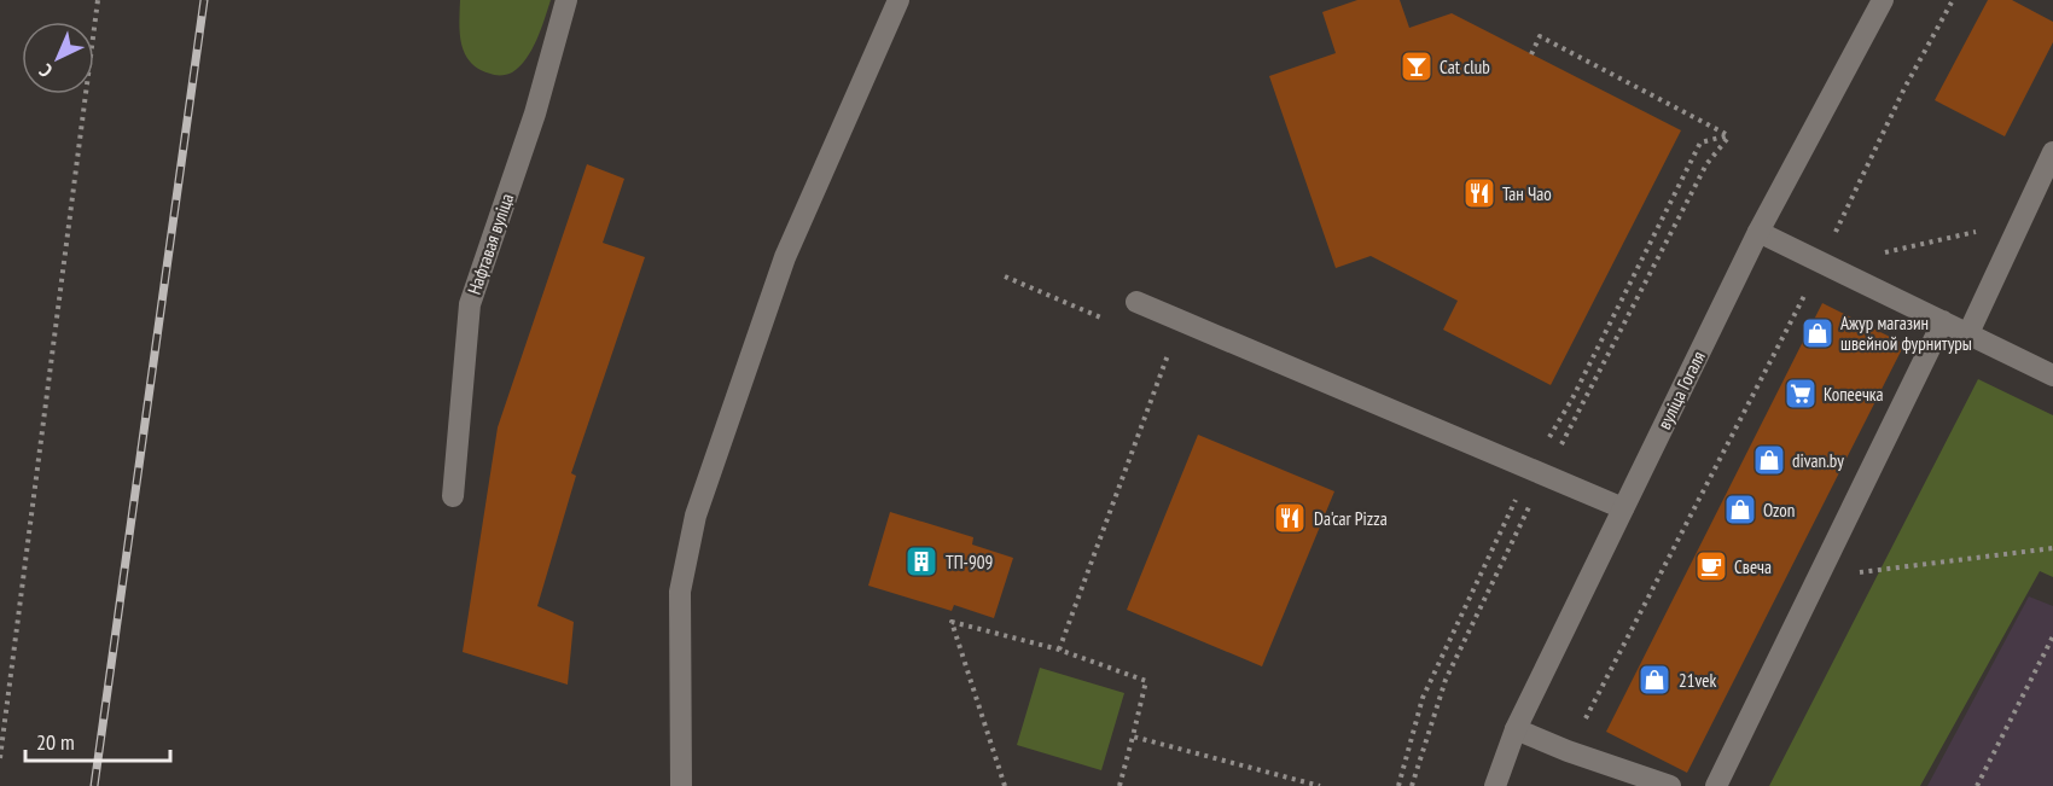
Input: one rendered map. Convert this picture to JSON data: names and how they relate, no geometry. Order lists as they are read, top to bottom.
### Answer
{
  "streets": {
    "street": ["Нафтавая вуліца", "вуліца Гогаля"]
  },
  "places": {
    "bar": ["Cat club"],
    "restaurant": ["Тан Чао", "Da'car Pizza"],
    "shop": [
      "Ажур магазин швейной фурнитуры",
      "divan.by",
      "Ozon",
      "21vek"
    ],
    "supermarket": ["Копеечка"],
    "building": ["ТП-909"],
    "cafe": ["Свеча"]
  },
  "scale_bar": "20 m",
  "north": "bottom left"
}
